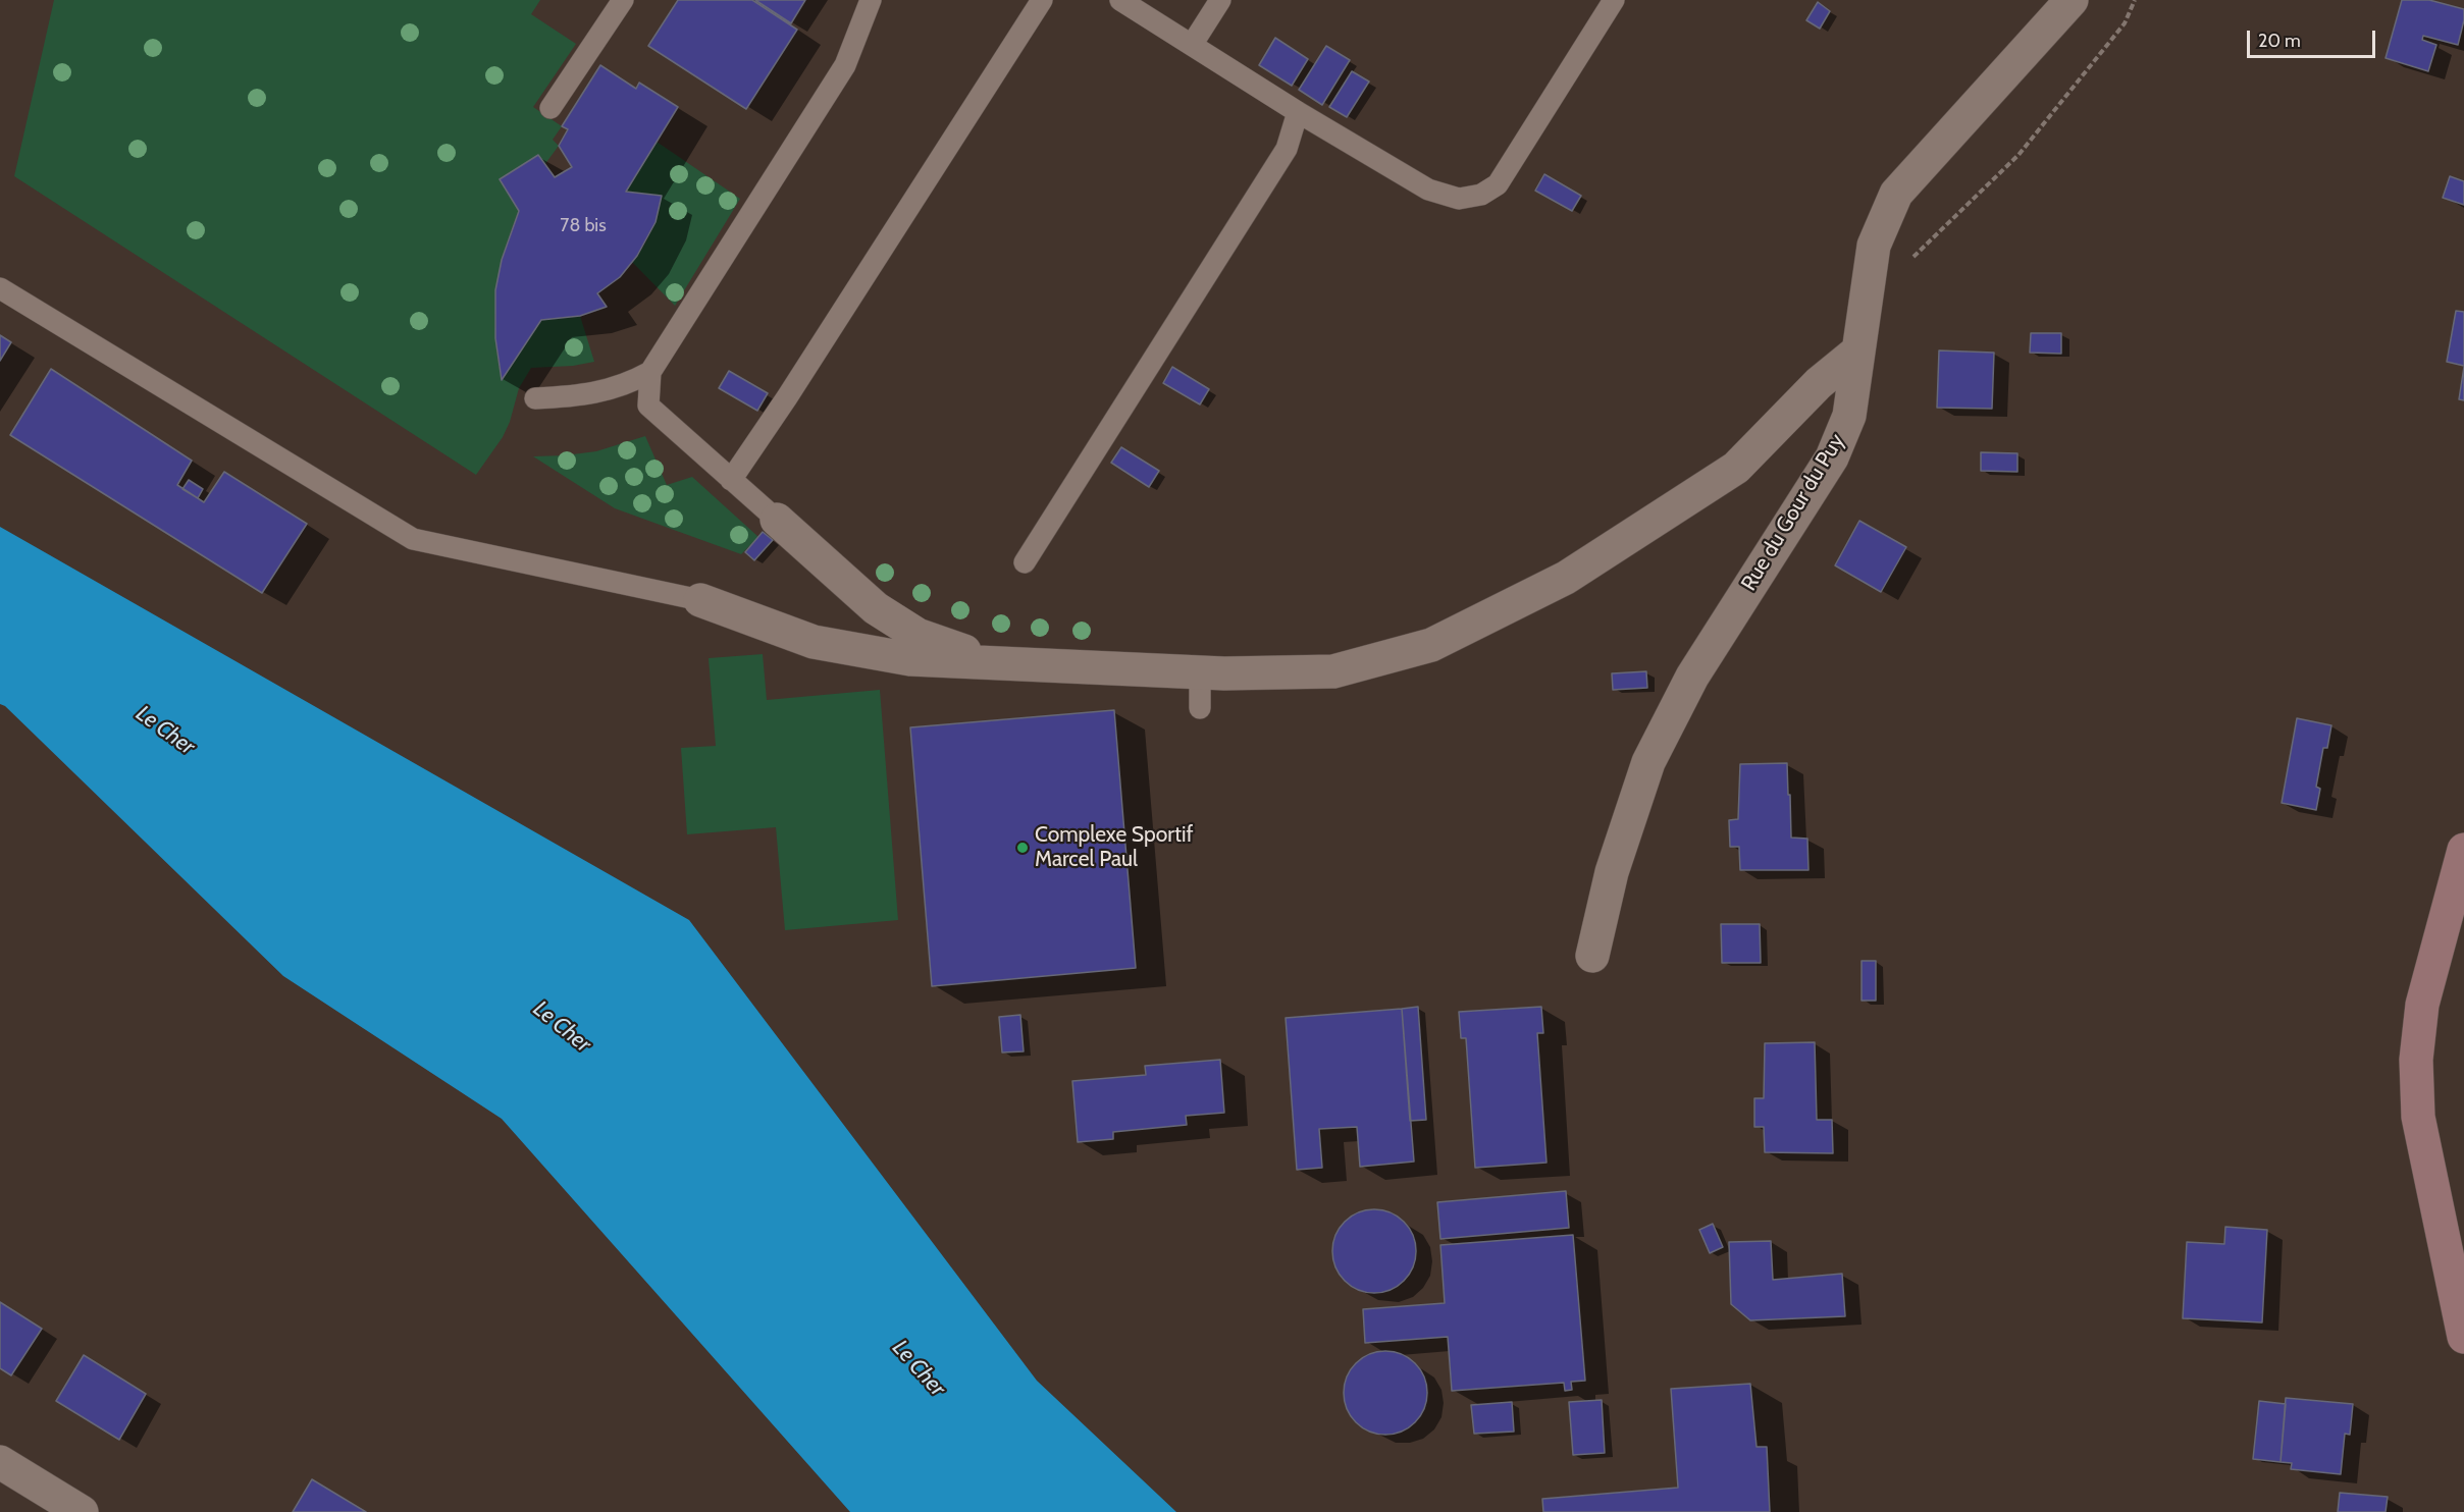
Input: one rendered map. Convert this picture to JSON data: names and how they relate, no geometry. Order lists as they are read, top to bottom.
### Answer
{
  "streets": {
    "street": ["Rue du Gour du Puy"]
  },
  "water": ["Le Cher"],
  "places": ["Complexe Sportif Marcel Paul"],
  "house_numbers": ["78 bis"],
  "scale_bar": "20 m"
}
